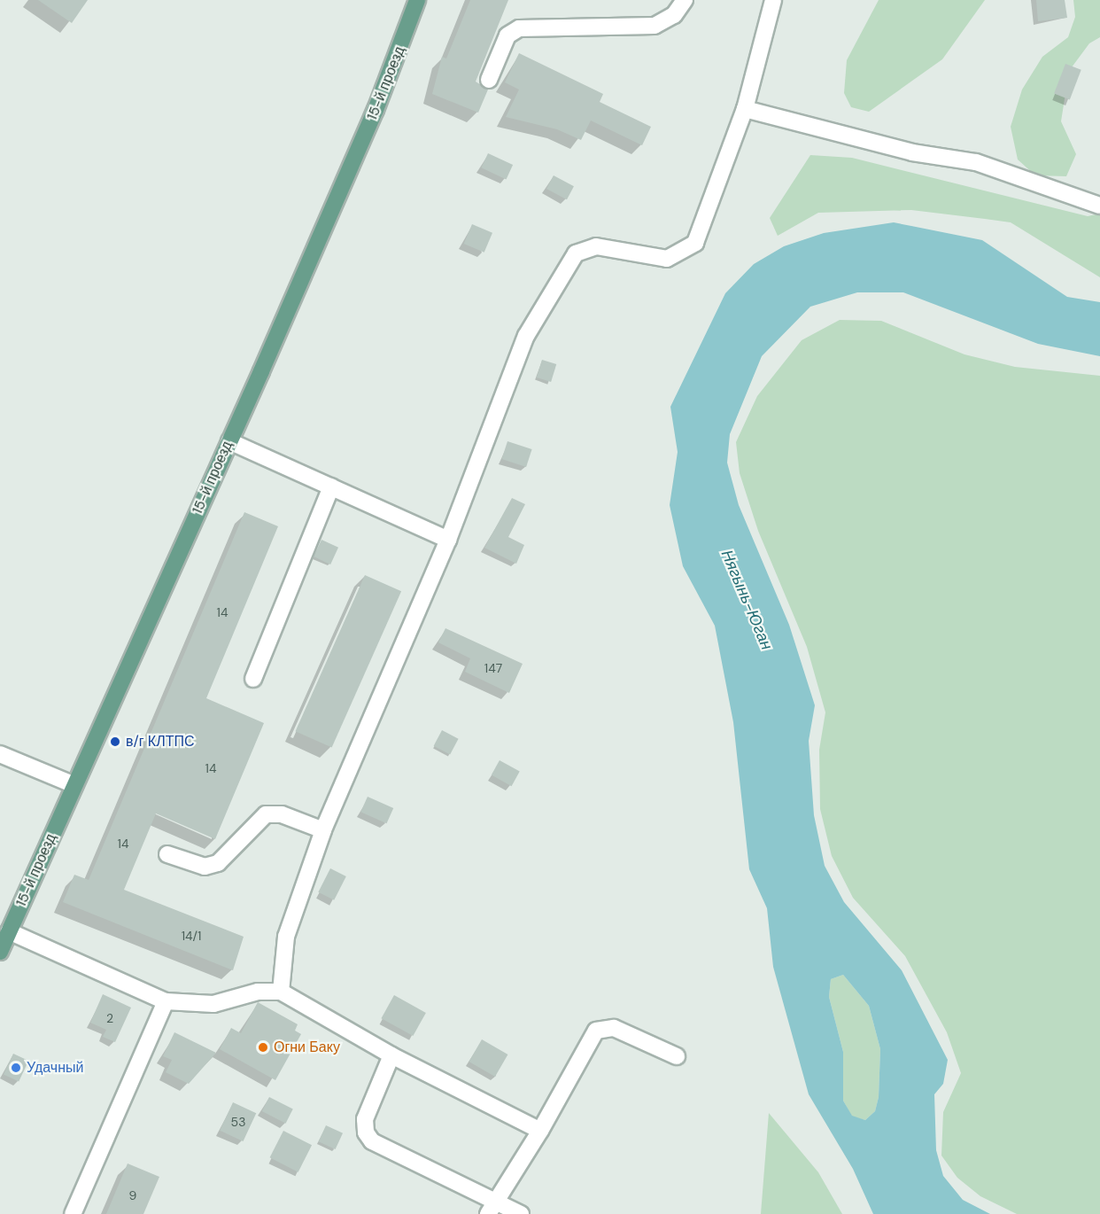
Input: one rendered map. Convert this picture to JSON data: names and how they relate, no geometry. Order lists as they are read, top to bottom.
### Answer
{
  "streets": {
    "main road": ["15-й проезд"]
  },
  "water": ["Нягынь-Юган"],
  "places": ["в/г КЛТПС", "Огни Баку", "Удачный"],
  "house_numbers": [
    "14",
    "147",
    "14",
    "14",
    "14/1",
    "2",
    "53",
    "9"
  ]
}
